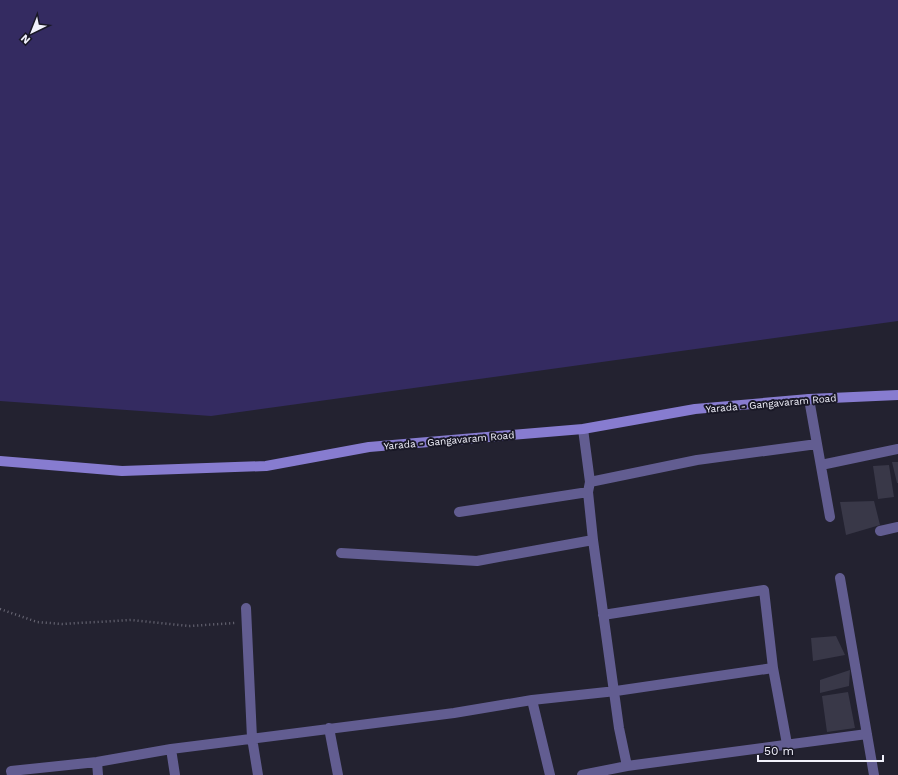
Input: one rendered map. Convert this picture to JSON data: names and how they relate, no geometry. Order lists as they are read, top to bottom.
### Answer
{
  "streets": {
    "street": ["Yarada - Gangavaram Road"]
  },
  "scale_bar": "50 m",
  "north": "bottom left"
}
